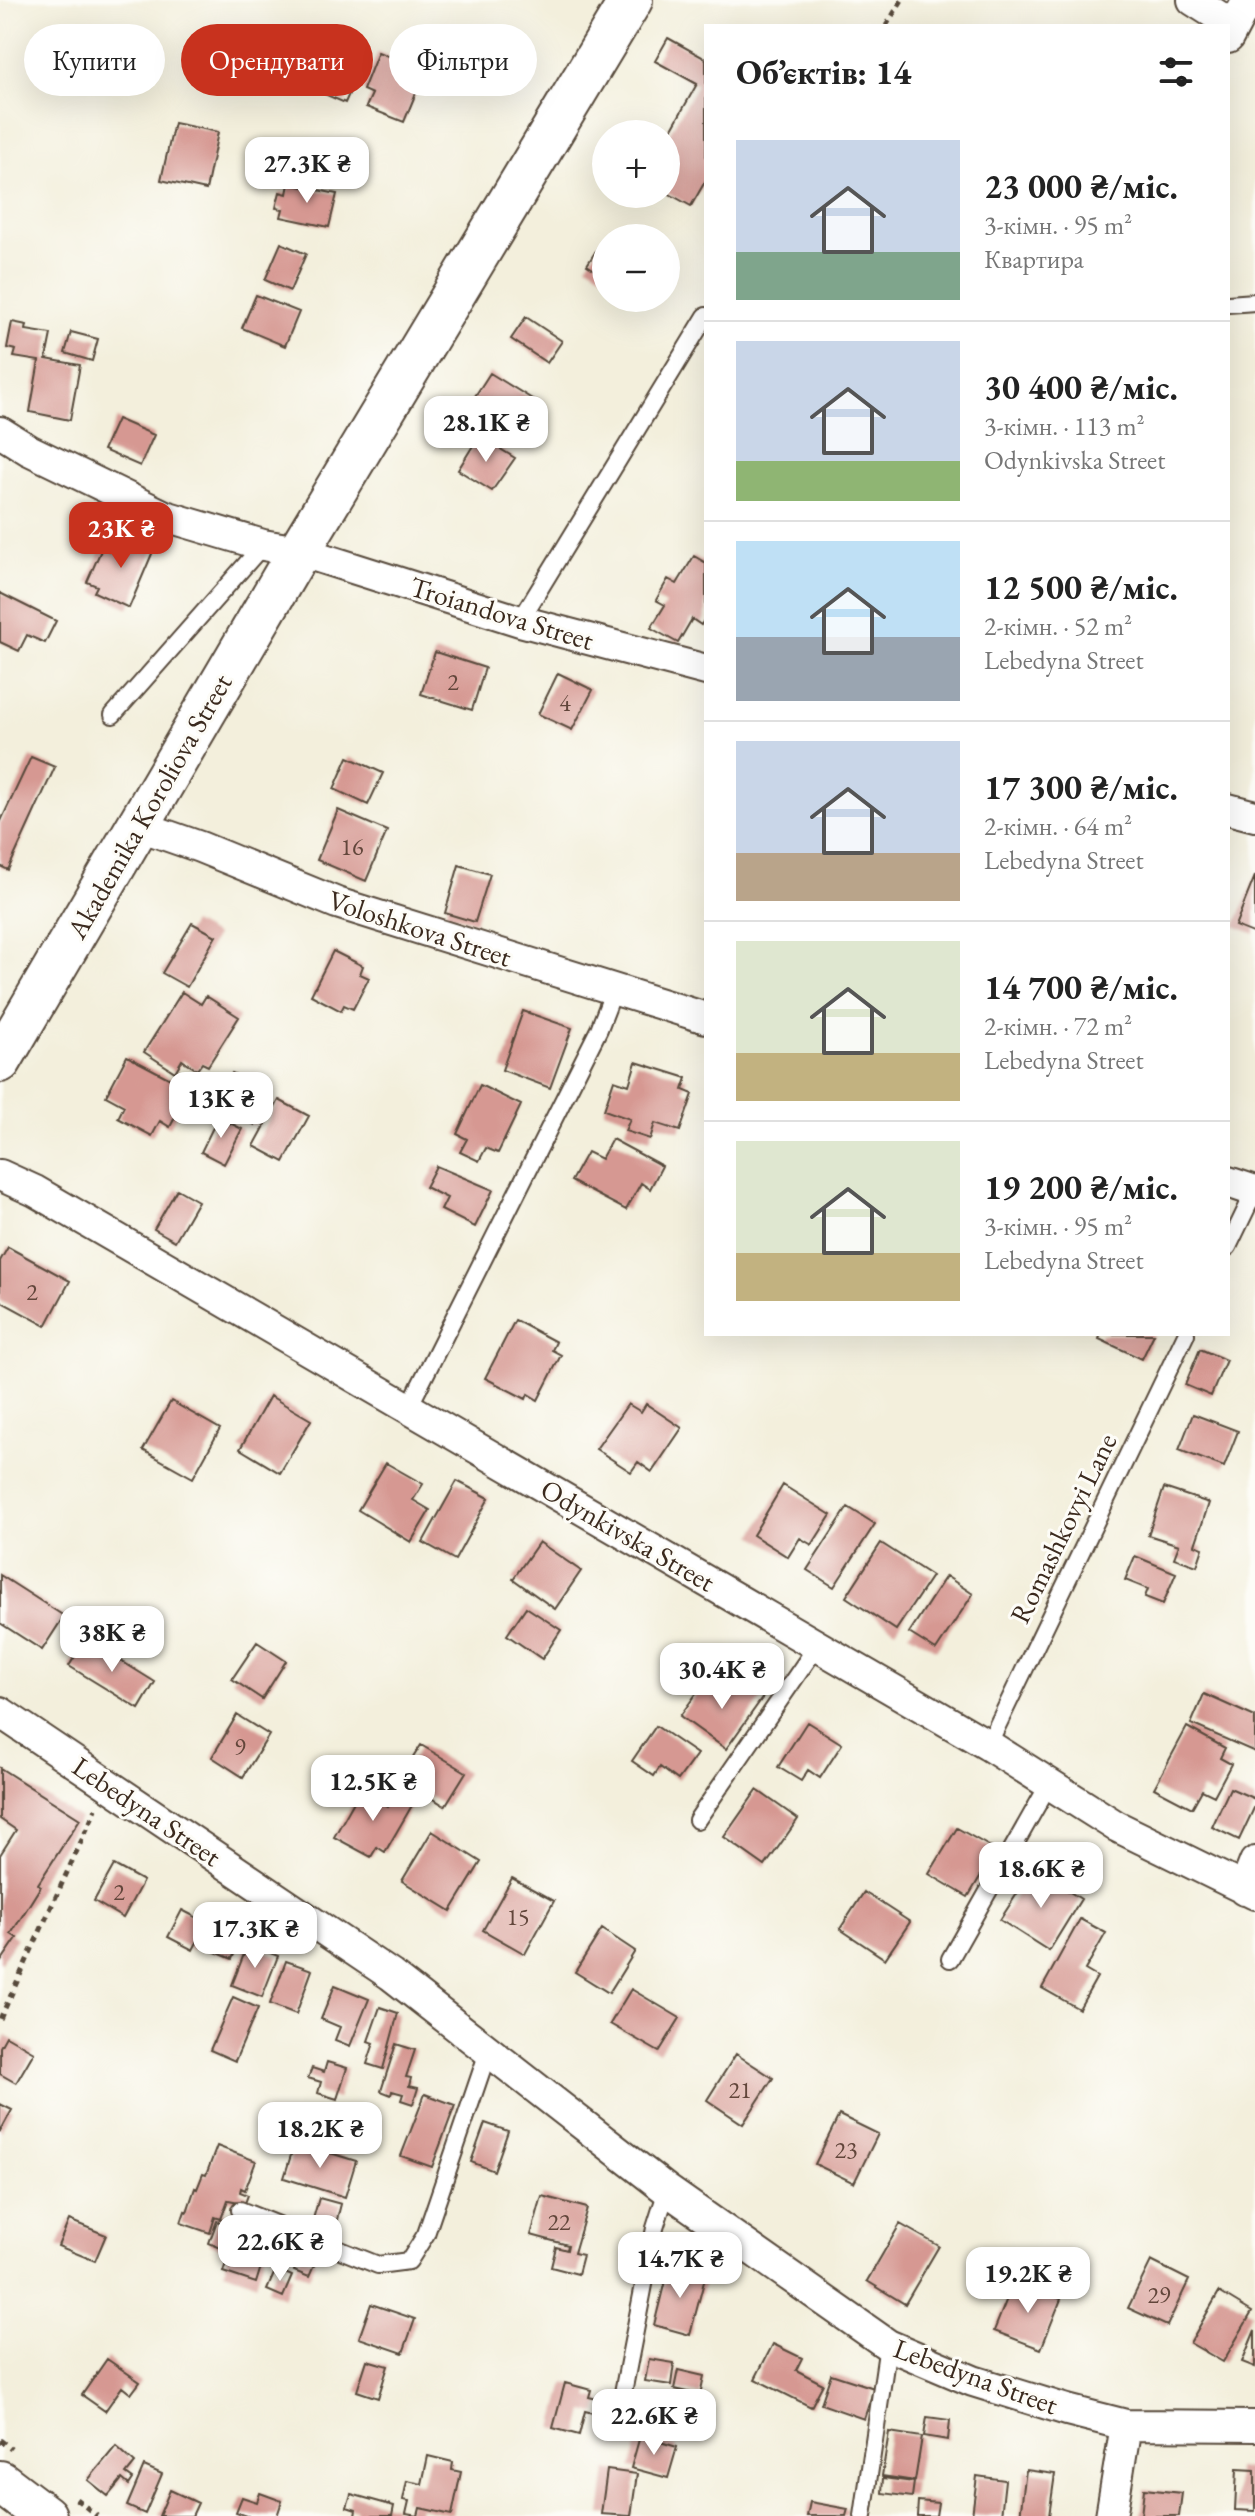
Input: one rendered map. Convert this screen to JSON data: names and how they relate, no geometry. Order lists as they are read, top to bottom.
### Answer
{
  "streets": {
    "main road": ["Akademika Koroliova Street"],
    "street": [
      "Troiandova Street",
      "Voloshkova Street",
      "Odynkivska Street",
      "Lebedyna Street"
    ],
    "lane": ["Romashkovyi Lane"]
  },
  "crossings": [
    ["Troiandova Street", "Akademika Koroliova Street"],
    ["Akademika Koroliova Street", "Voloshkova Street"],
    ["Romashkovyi Lane", "Odynkivska Street"]
  ],
  "house_numbers": [
    "2",
    "4",
    "16",
    "2",
    "9",
    "2",
    "15",
    "21",
    "23",
    "22",
    "29"
  ],
  "page": {
    "chip": ["Купити", "Орендувати", "Фільтри"],
    "heading": "Об’єктів: 14",
    "map_buttons": ["+", "−"],
    "list": [
      {
        "name": "23 000 ₴/міс.",
        "note": "3-кімн. · 95 m² · Квартира"
      },
      {
        "name": "30 400 ₴/міс.",
        "note": "3-кімн. · 113 m² · Odynkivska Street"
      },
      {
        "name": "12 500 ₴/міс.",
        "note": "2-кімн. · 52 m² · Lebedyna Street"
      },
      {
        "name": "17 300 ₴/міс.",
        "note": "2-кімн. · 64 m² · Lebedyna Street"
      },
      {
        "name": "14 700 ₴/міс.",
        "note": "2-кімн. · 72 m² · Lebedyna Street"
      },
      {
        "name": "19 200 ₴/міс.",
        "note": "3-кімн. · 95 m² · Lebedyna Street"
      }
    ],
    "price": [
      "27.3K ₴",
      "28.1K ₴",
      "23K ₴",
      "13K ₴",
      "38K ₴",
      "30.4K ₴",
      "12.5K ₴",
      "18.6K ₴",
      "17.3K ₴",
      "18.2K ₴",
      "22.6K ₴",
      "14.7K ₴",
      "19.2K ₴",
      "22.6K ₴"
    ]
  }
}
